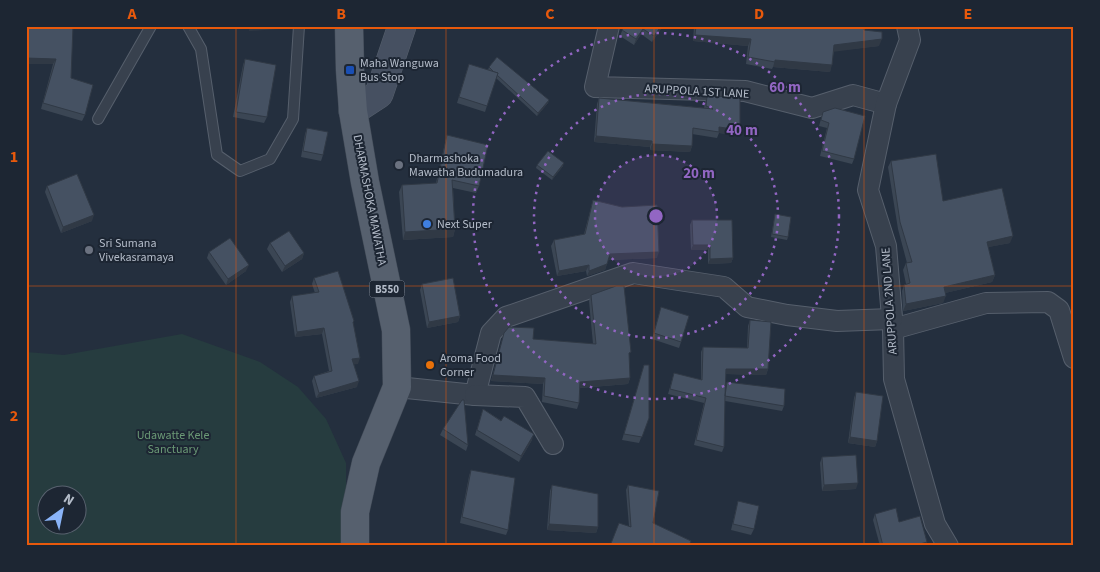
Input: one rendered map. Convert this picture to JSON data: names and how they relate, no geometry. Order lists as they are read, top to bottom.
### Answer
{
  "streets": {
    "main road": ["DHARMASHOKA MAWATHA", "B550"],
    "street": ["ARUPPOLA 1ST LANE", "ARUPPOLA 2ND LANE"]
  },
  "crossings": [
    ["ARUPPOLA 1ST LANE", "ARUPPOLA 2ND LANE"]
  ],
  "parks": ["Udawatte Kele Sanctuary"],
  "places": {
    "transit": ["Maha Wanguwa Bus Stop"],
    "other": [
      "Dharmashoka Mawatha Budumadura",
      "Next Super",
      "Sri Sumana Vivekasramaya",
      "Aroma Food Corner"
    ]
  },
  "north": "top right",
  "grid": {
    "columns": [
      "A",
      "B",
      "C",
      "D",
      "E"
    ],
    "rows": ["1", "2"]
  },
  "rings": ["60 m", "40 m", "20 m"]
}
